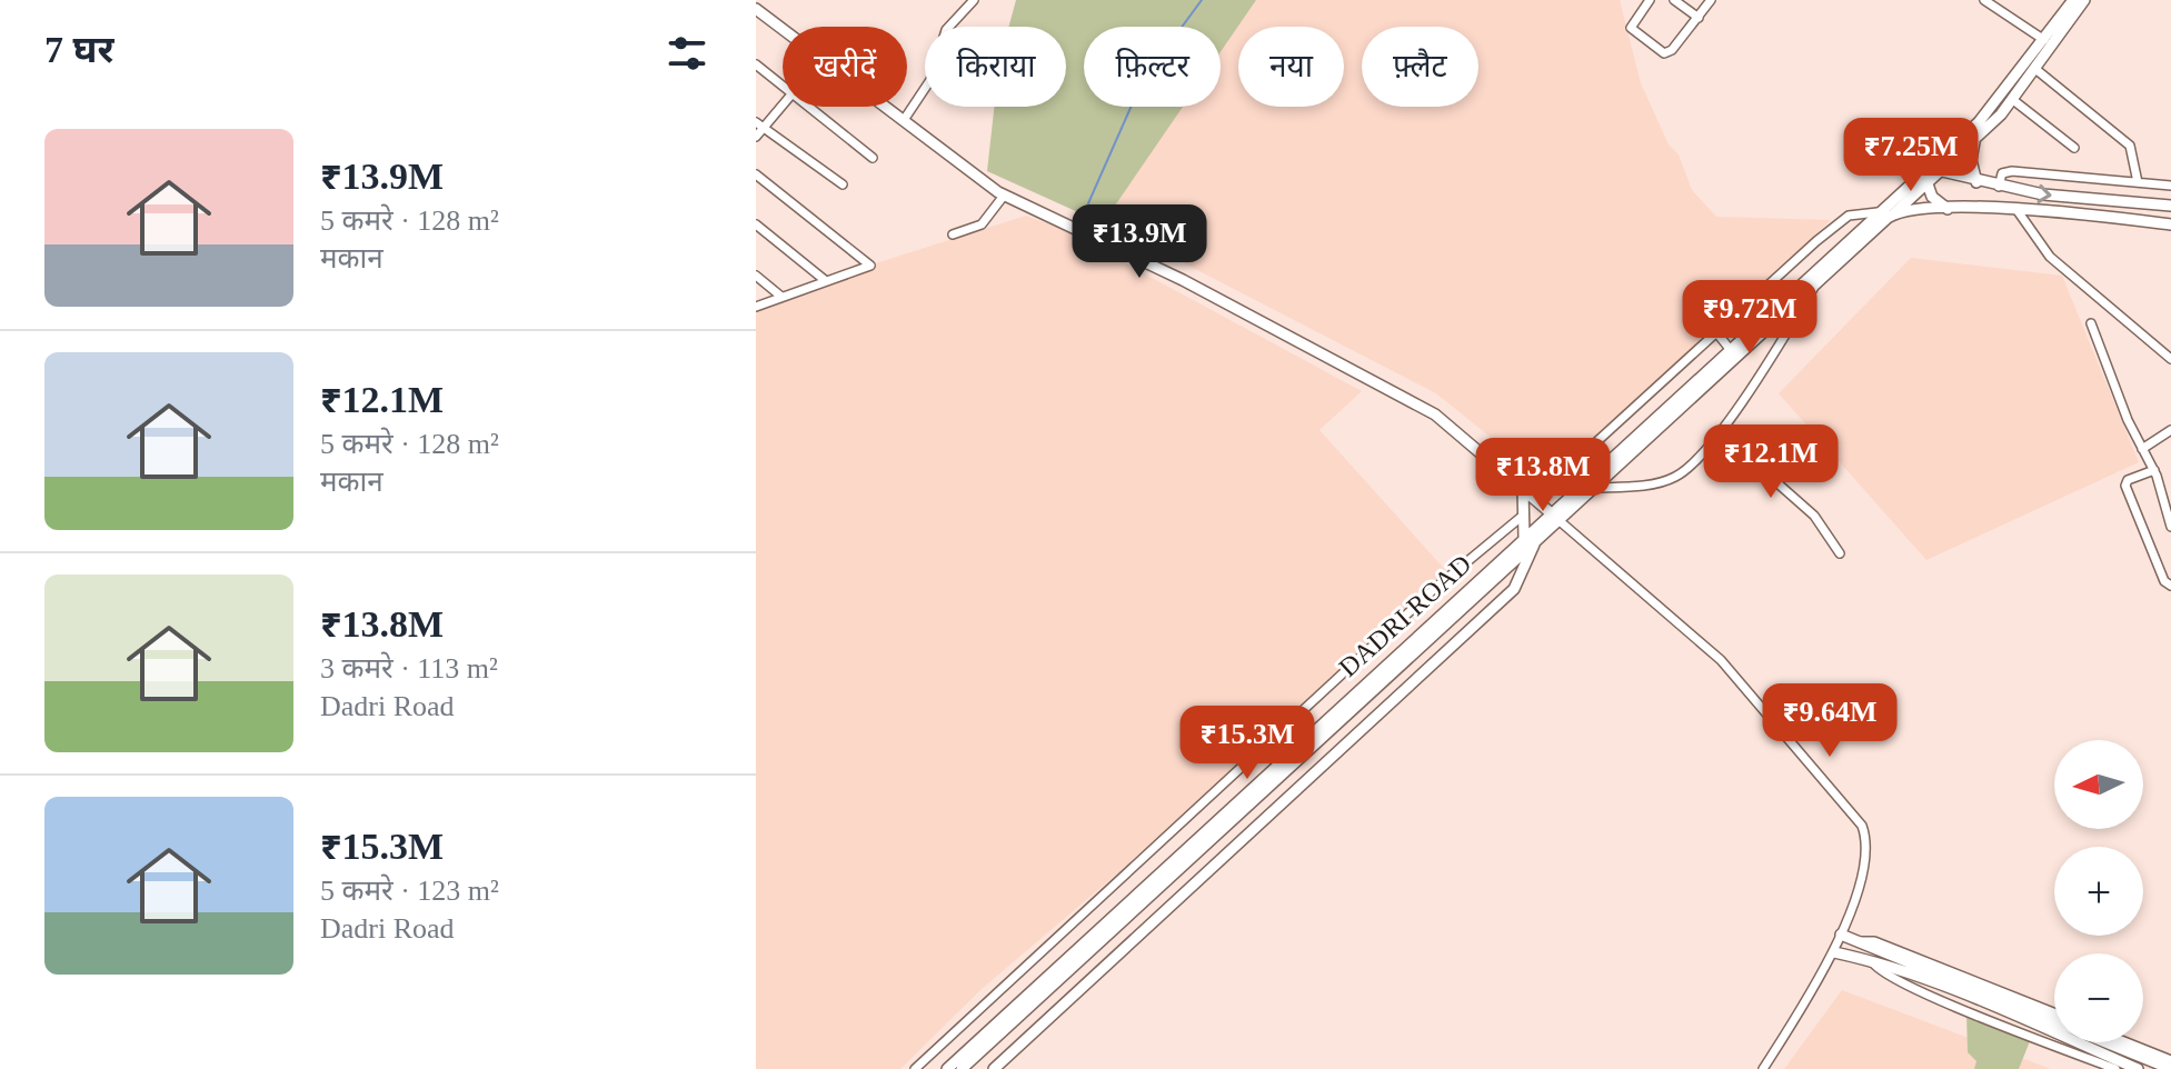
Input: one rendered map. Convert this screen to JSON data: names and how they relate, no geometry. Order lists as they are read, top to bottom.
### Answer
{
  "streets": {
    "main road": ["DADRI ROAD"]
  },
  "north": "left",
  "page": {
    "heading": "7 घर",
    "chip": [
      "खरीदें",
      "किराया",
      "फ़िल्टर",
      "नया",
      "फ़्लैट"
    ],
    "list": [
      {
        "name": "₹13.9M",
        "note": "5 कमरे · 128 m² · मकान"
      },
      {
        "name": "₹12.1M",
        "note": "5 कमरे · 128 m² · मकान"
      },
      {
        "name": "₹13.8M",
        "note": "3 कमरे · 113 m² · Dadri Road"
      },
      {
        "name": "₹15.3M",
        "note": "5 कमरे · 123 m² · Dadri Road"
      }
    ],
    "price": [
      "₹7.25M",
      "₹13.9M",
      "₹9.72M",
      "₹12.1M",
      "₹13.8M",
      "₹9.64M",
      "₹15.3M"
    ],
    "map_buttons": ["+", "−"]
  }
}
